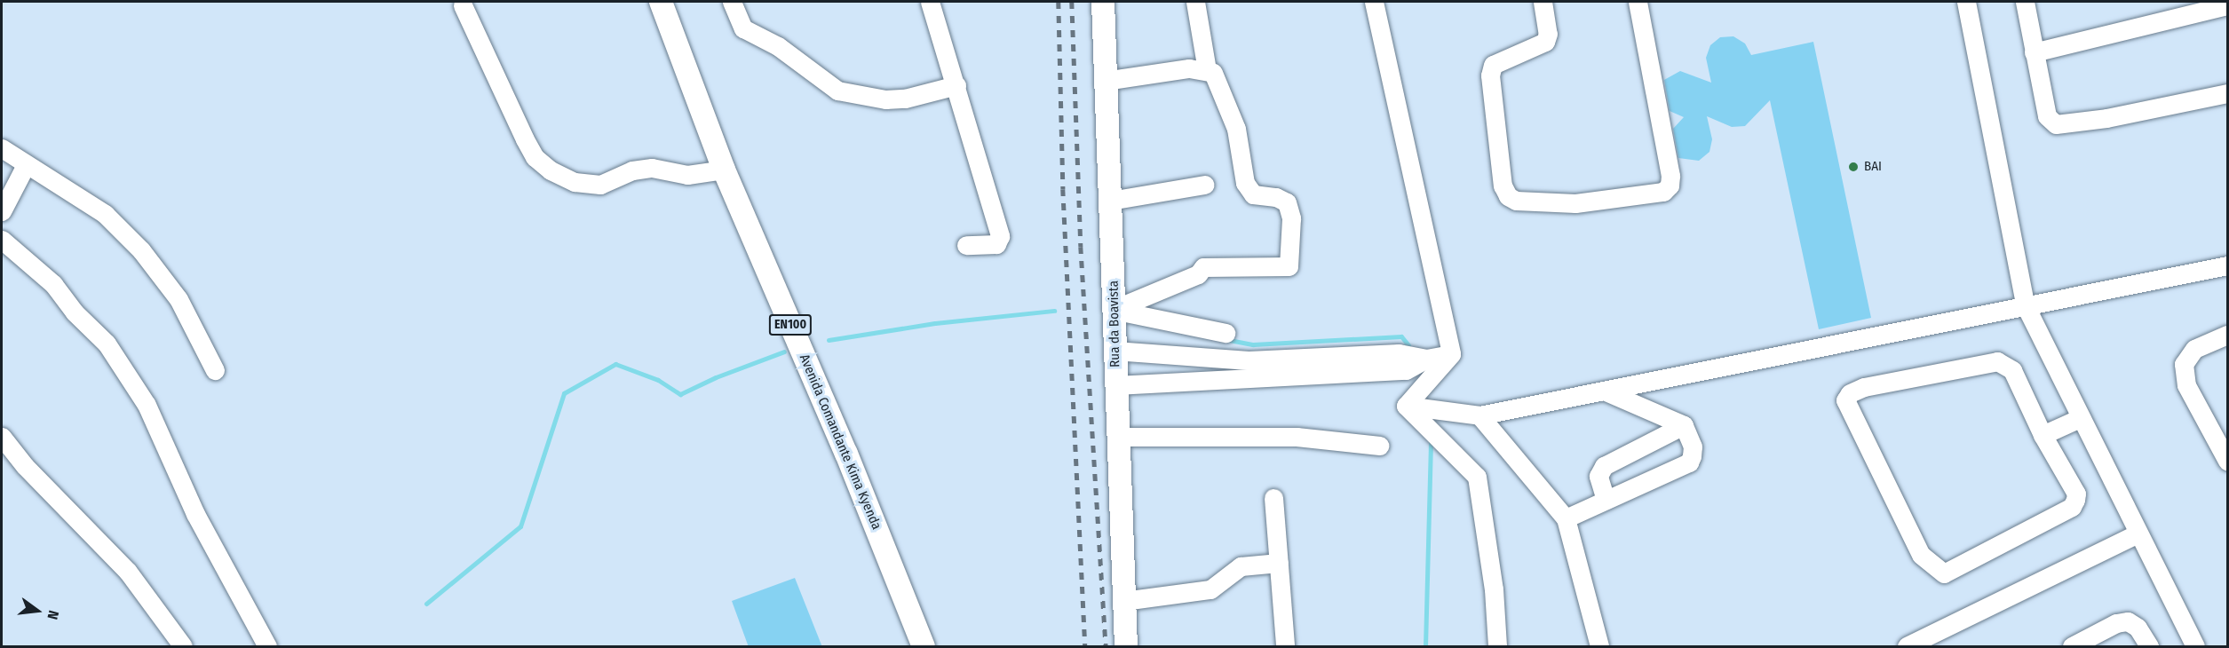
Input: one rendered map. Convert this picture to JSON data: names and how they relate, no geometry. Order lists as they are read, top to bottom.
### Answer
{
  "streets": {
    "main road": ["Rua da Boavista", "EN100", "Avenida Comandante Kima Kyenda"]
  },
  "places": ["BAI"],
  "north": "right"
}
